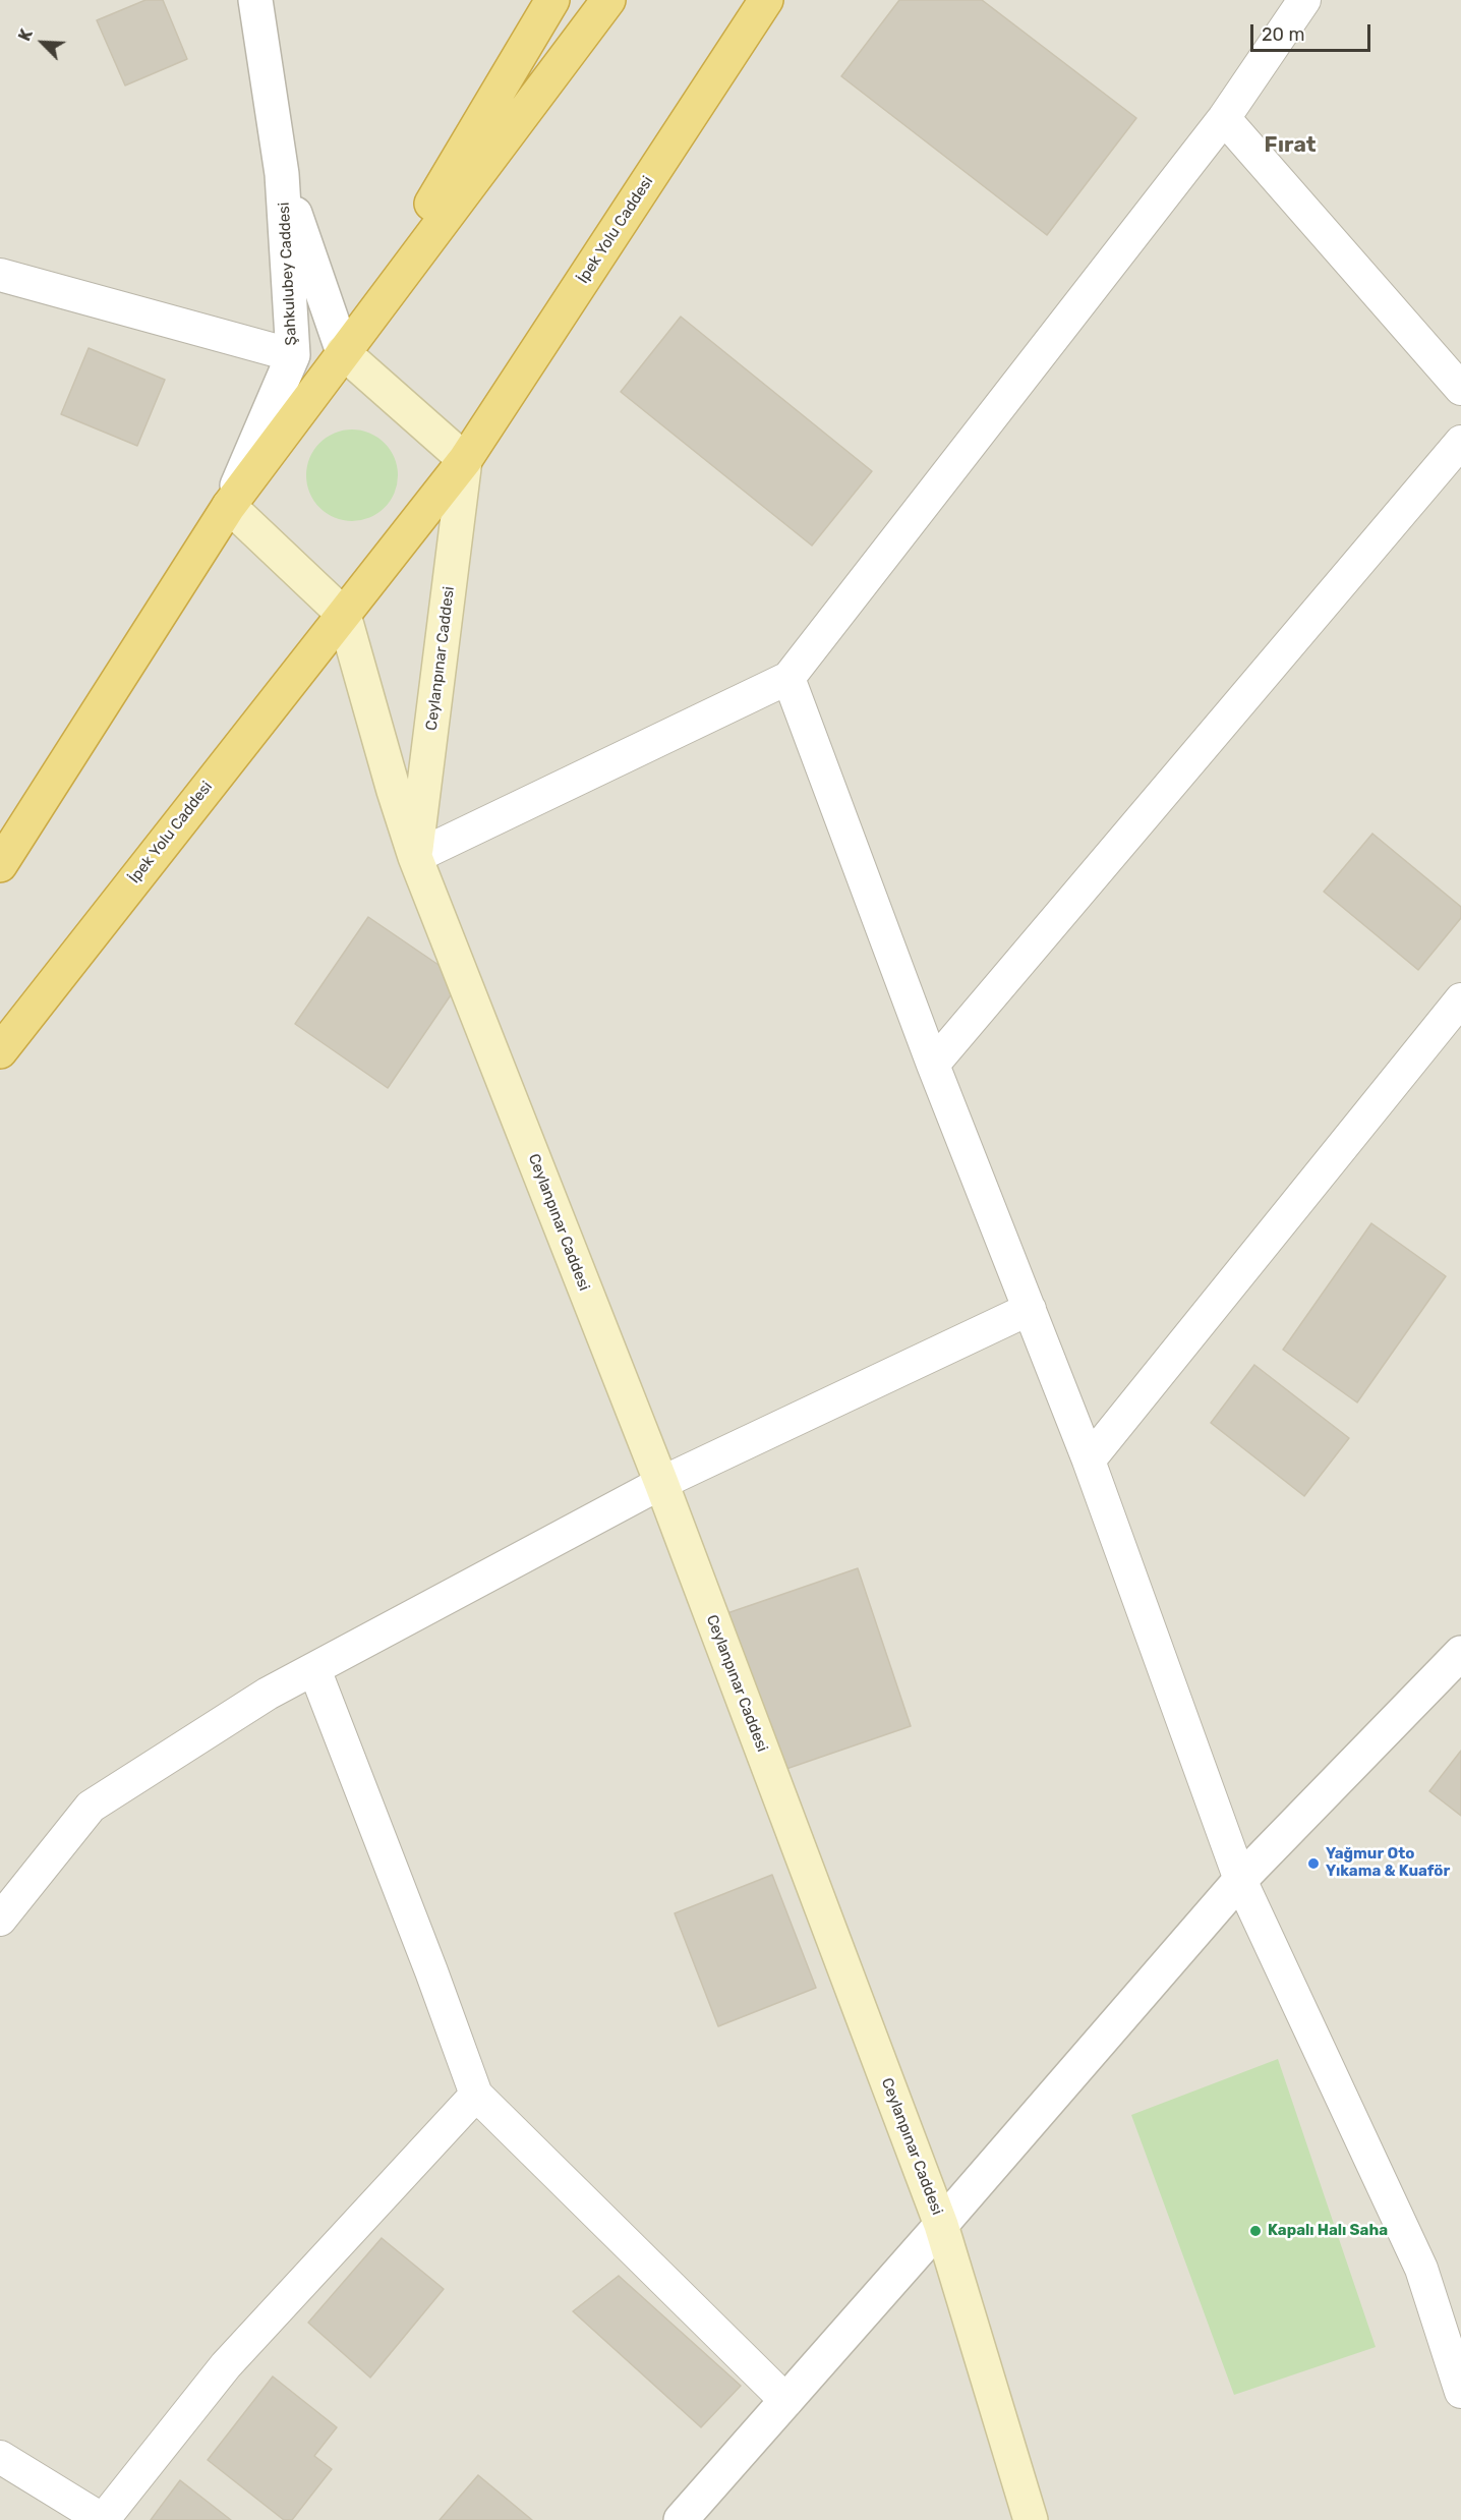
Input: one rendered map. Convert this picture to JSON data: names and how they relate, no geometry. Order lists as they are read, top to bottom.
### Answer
{
  "streets": {
    "highway": ["İpek Yolu Caddesi"],
    "main road": ["Ceylanpınar Caddesi"],
    "street": ["Şahkulubey Caddesi"]
  },
  "crossings": [
    ["İpek Yolu Caddesi", "Ceylanpınar Caddesi"]
  ],
  "districts": ["Fırat"],
  "places": ["Yağmur Oto Yıkama & Kuaför", "Kapalı Halı Saha"],
  "scale_bar": "20 m",
  "north": "top left"
}
